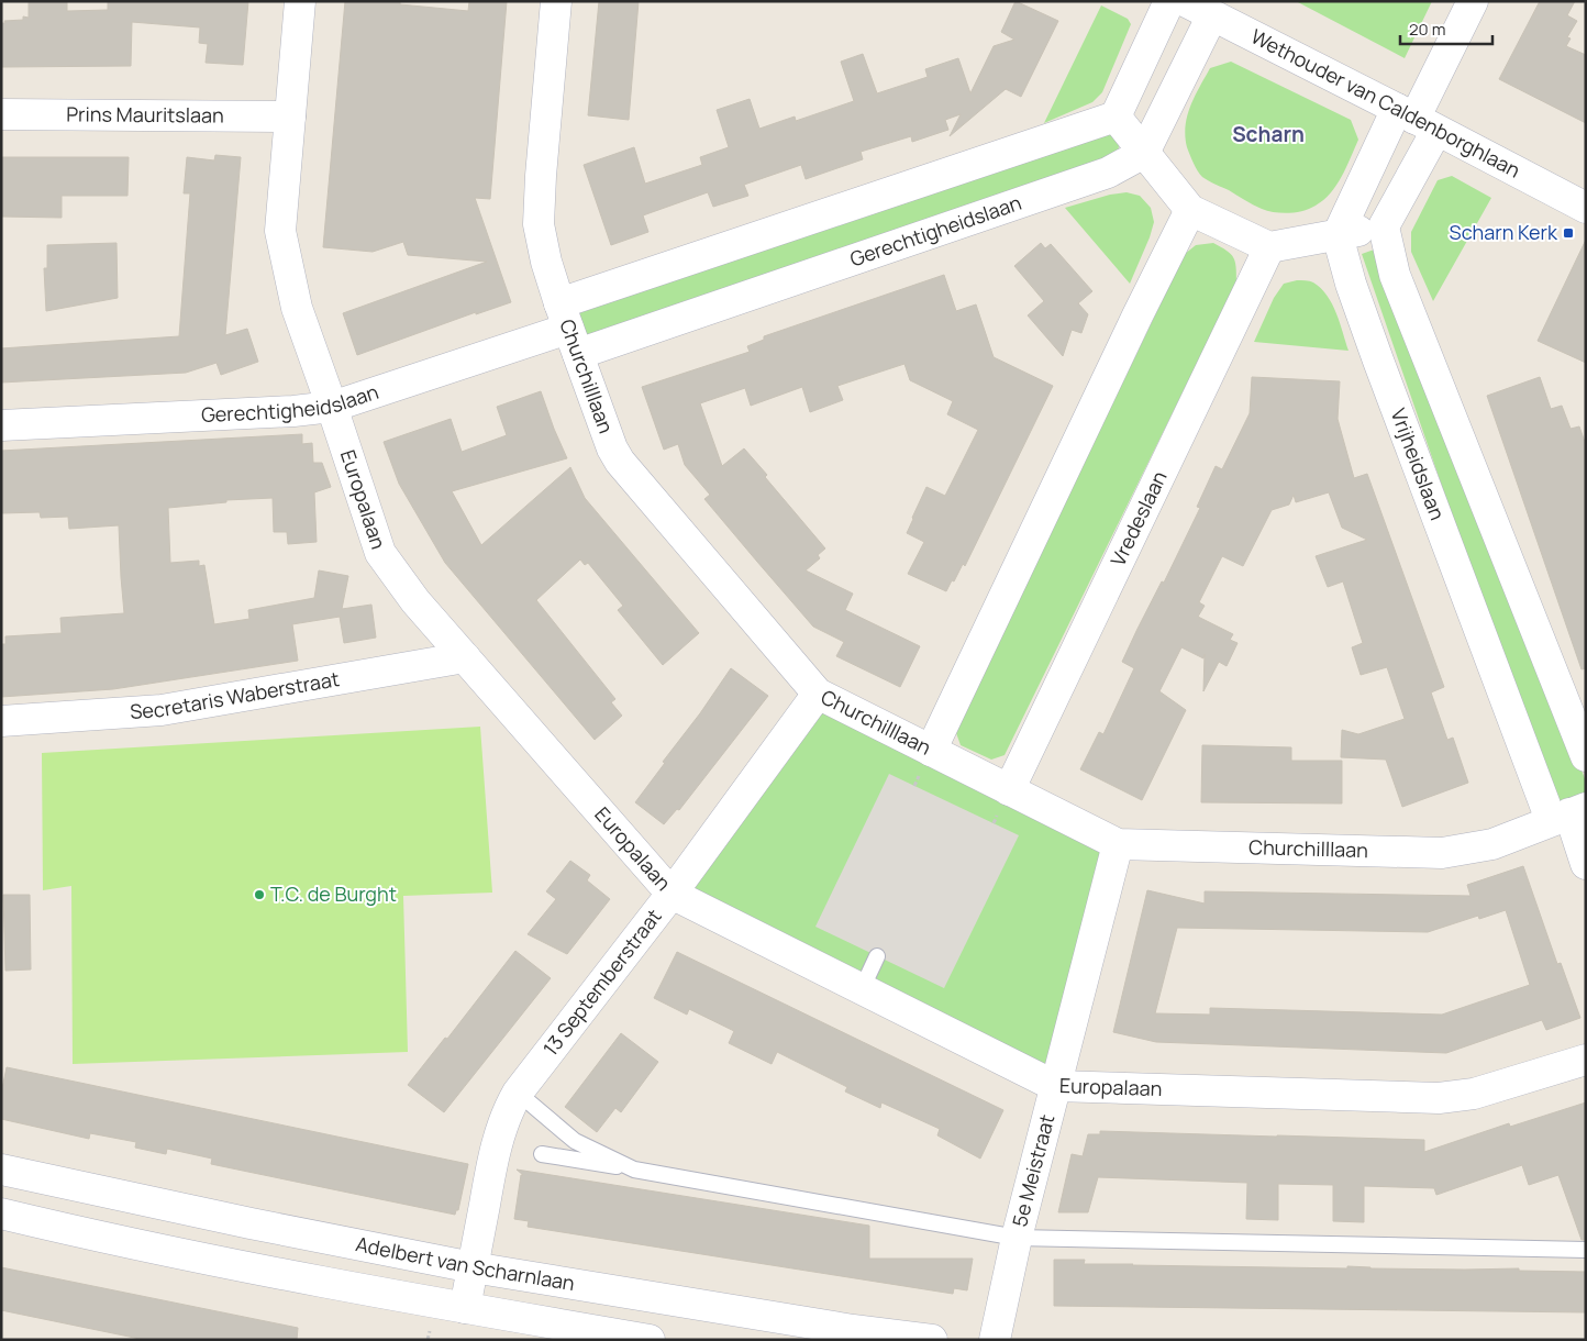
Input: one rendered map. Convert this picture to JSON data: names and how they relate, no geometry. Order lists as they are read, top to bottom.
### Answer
{
  "streets": {
    "street": [
      "Wethouder van Caldenborghlaan",
      "Prins Mauritslaan",
      "Gerechtigheidslaan",
      "Churchilllaan",
      "Vrijheidslaan",
      "Europalaan",
      "Vredeslaan",
      "Secretaris Waberstraat",
      "13 Septemberstraat",
      "5e Meistraat",
      "Adelbert van Scharnlaan"
    ]
  },
  "crossings": [
    ["Prins Mauritslaan", "Europalaan"],
    ["Gerechtigheidslaan", "Churchilllaan"],
    ["Gerechtigheidslaan", "Europalaan"],
    ["Churchilllaan", "Vrijheidslaan"],
    ["Churchilllaan", "Vredeslaan"],
    ["Churchilllaan", "13 Septemberstraat"],
    ["Churchilllaan", "5e Meistraat"],
    ["Europalaan", "Secretaris Waberstraat"],
    ["Europalaan", "13 Septemberstraat"],
    ["Europalaan", "5e Meistraat"],
    ["13 Septemberstraat", "Adelbert van Scharnlaan"]
  ],
  "districts": ["Scharn"],
  "places": {
    "transit": ["Scharn Kerk"],
    "other": ["T.C. de Burght"]
  },
  "scale_bar": "20 m"
}
